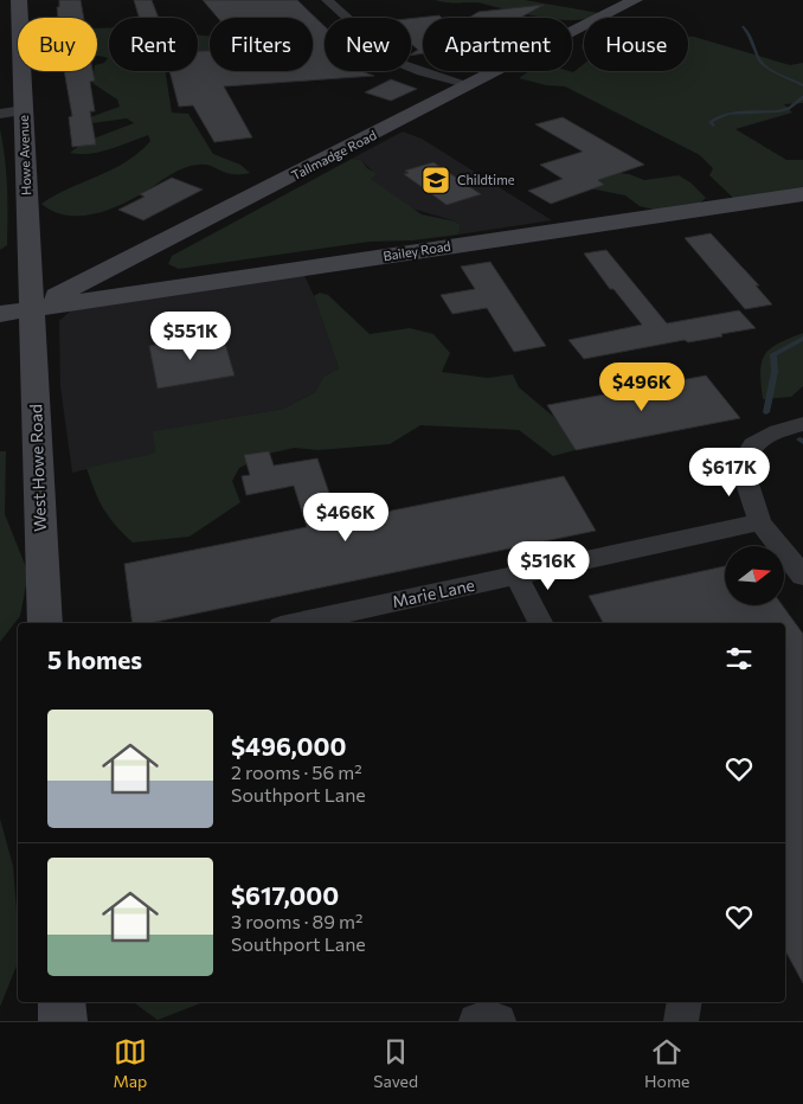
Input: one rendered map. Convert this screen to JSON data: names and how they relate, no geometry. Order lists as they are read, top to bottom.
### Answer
{
  "streets": {
    "street": [
      "Howe Avenue",
      "Tallmadge Road",
      "Bailey Road",
      "West Howe Road",
      "Marie Lane"
    ]
  },
  "crossings": [
    ["Howe Avenue", "Tallmadge Road"],
    ["Howe Avenue", "Bailey Road"],
    ["Howe Avenue", "West Howe Road"],
    ["Tallmadge Road", "Bailey Road"],
    ["Tallmadge Road", "West Howe Road"],
    ["Bailey Road", "West Howe Road"]
  ],
  "places": {
    "school or university": ["Childtime"]
  },
  "north": "right",
  "page": {
    "chip": [
      "Buy",
      "Rent",
      "Filters",
      "New",
      "Apartment",
      "House"
    ],
    "price": [
      "$551K",
      "$496K",
      "$617K",
      "$466K",
      "$516K"
    ],
    "heading": "5 homes",
    "list": [
      {
        "name": "$496,000",
        "note": "2 rooms · 56 m² · Southport Lane"
      },
      {
        "name": "$617,000",
        "note": "3 rooms · 89 m² · Southport Lane"
      }
    ],
    "tabs": ["Map", "Saved", "Home"]
  }
}
